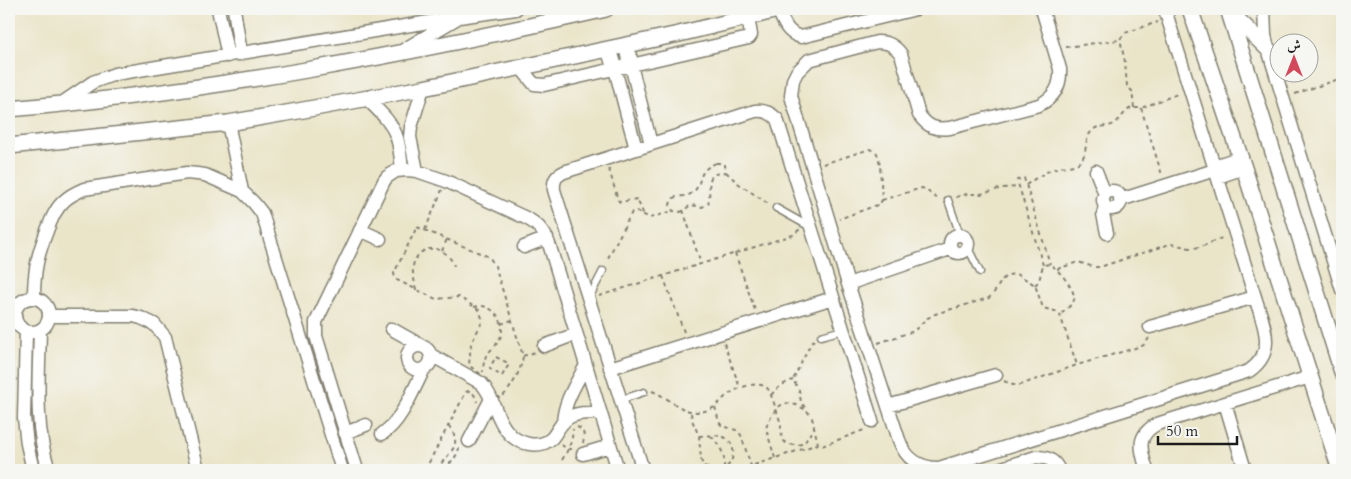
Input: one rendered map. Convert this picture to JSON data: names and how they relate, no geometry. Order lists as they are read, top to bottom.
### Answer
{
  "scale_bar": "50 m",
  "north": "top"
}
